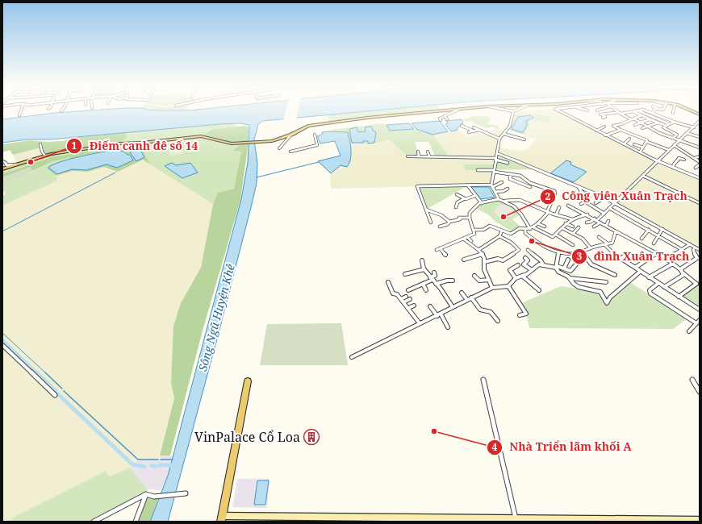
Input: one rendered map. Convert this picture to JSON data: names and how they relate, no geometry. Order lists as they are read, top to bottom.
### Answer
{
  "water": ["Sông Ngũ Huyện Khê"],
  "places": {
    "other": [
      "Điếm canh đê số 14",
      "Công viên Xuân Trạch",
      "đình Xuân Trạch",
      "Nhà Triển lãm khối A"
    ],
    "building": ["VinPalace Cổ Loa"]
  }
}
